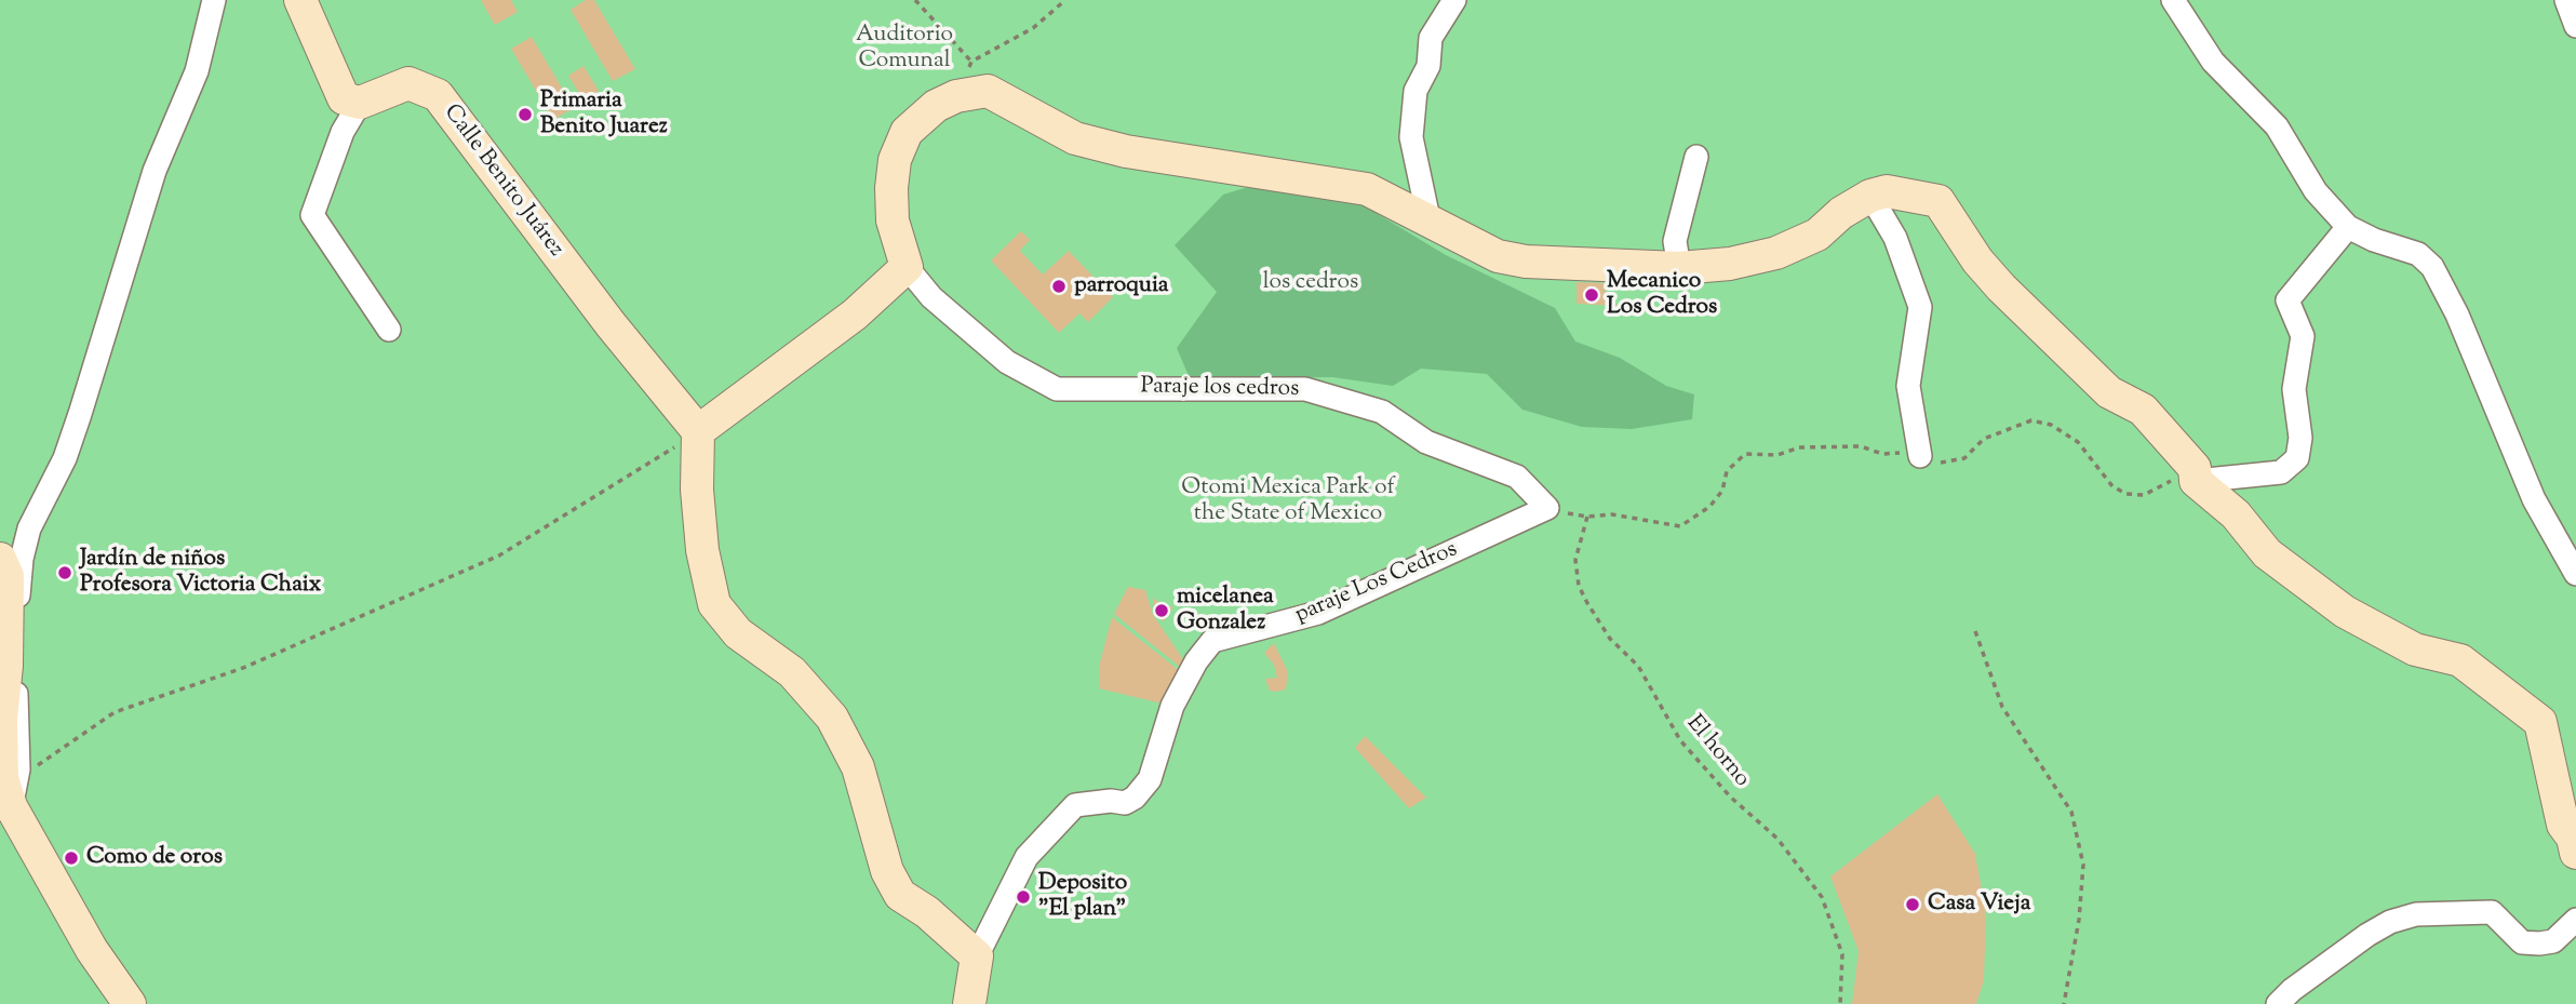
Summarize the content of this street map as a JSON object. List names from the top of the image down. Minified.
{"streets":{"main road":["Calle Benito Juárez"],"street":["Paraje los cedros","paraje Los Cedros"],"path":["El horno"]},"crossings":[["Paraje los cedros","paraje Los Cedros"]],"parks":["Auditorio Comunal","los cedros","Otomi Mexica Park of the State of Mexico"],"places":["Primaria Benito Juarez","parroquia","Mecanico Los Cedros","Jardín de niños Profesora Victoria Chaix","micelanea Gonzalez","Como de oros","Deposito \"El plan\"","Casa Vieja"]}
